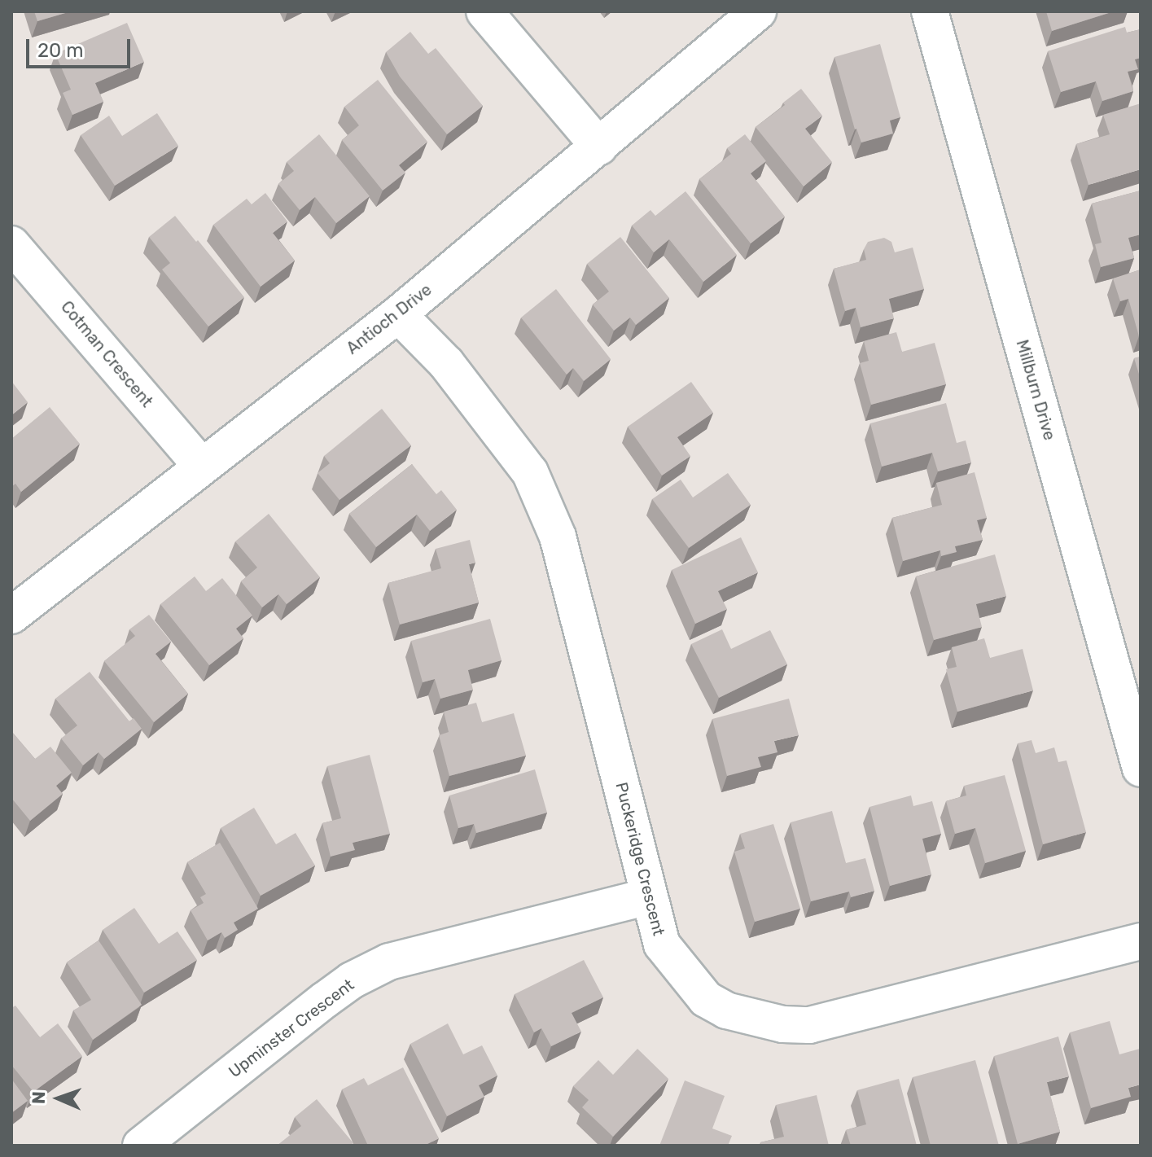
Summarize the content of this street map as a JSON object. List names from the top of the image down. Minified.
{"streets":{"street":["Antioch Drive","Cotman Crescent","Millburn Drive","Puckeridge Crescent","Upminster Crescent"]},"crossings":[["Antioch Drive","Cotman Crescent"],["Antioch Drive","Puckeridge Crescent"],["Puckeridge Crescent","Upminster Crescent"]],"scale_bar":"20 m","north":"left"}
